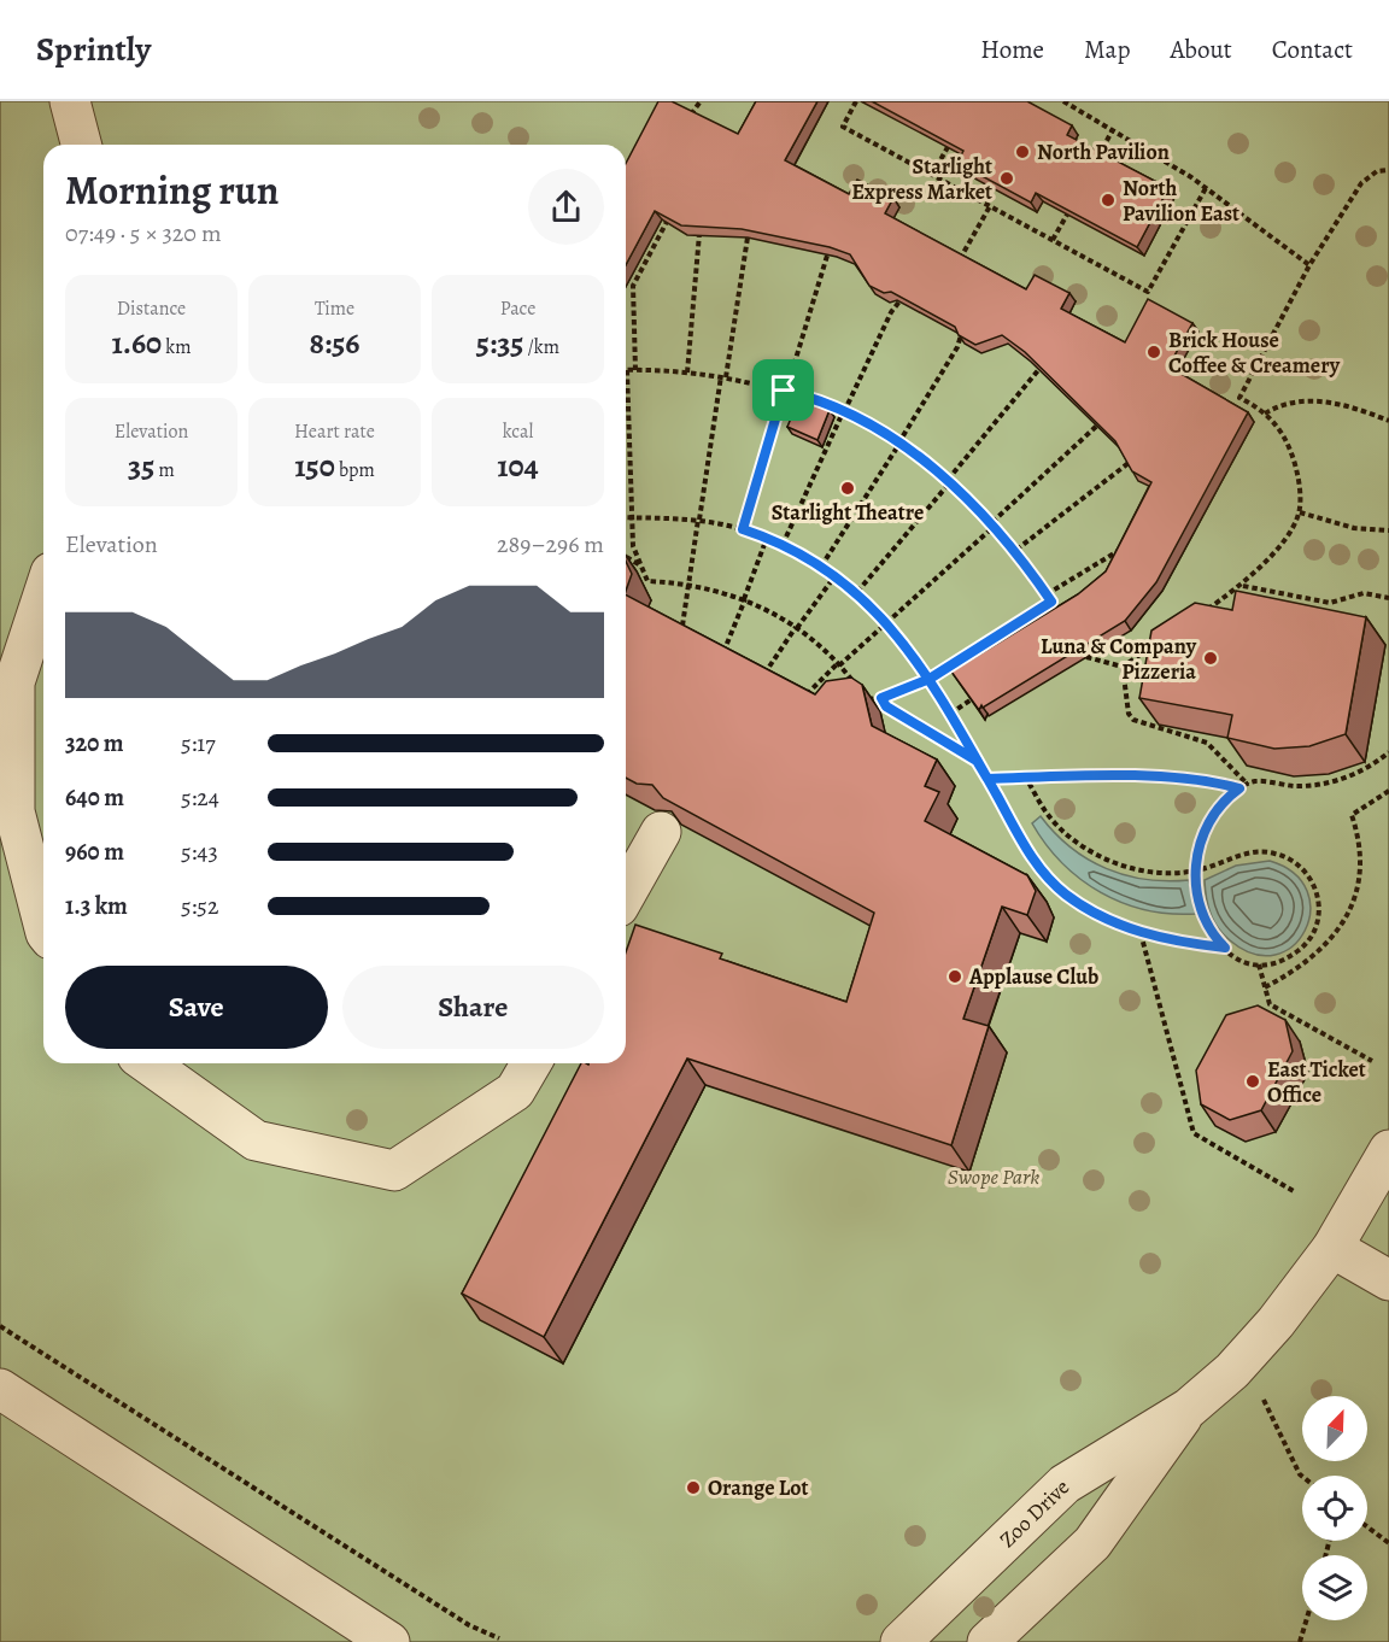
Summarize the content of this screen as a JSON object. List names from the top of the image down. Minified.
{"streets":{"street":["Zoo Drive"]},"parks":["Swope Park"],"places":["North Pavilion","Starlight Express Market","North Pavilion East","Brick House Coffee & Creamery","Starlight Theatre","Luna & Company Pizzeria","Applause Club","East Ticket Office","Orange Lot"],"north":"top right","page":{"header":"Sprintly","nav":["Home","Map","About","Contact"],"heading":["Morning run","07:49 · 5 × 320 m"],"stats":[["Distance","1.60 km"],["Time","8:56"],["Pace","5:35 /km"],["Elevation","35 m"],["Heart rate","150 bpm"],["kcal","104"]],"chart":["Elevation","289–296 m"],"list":[{"name":"320 m","note":"5:17"},{"name":"640 m","note":"5:24"},{"name":"960 m","note":"5:43"},{"name":"1.3 km","note":"5:52"}],"buttons":["Save","Share"]}}
